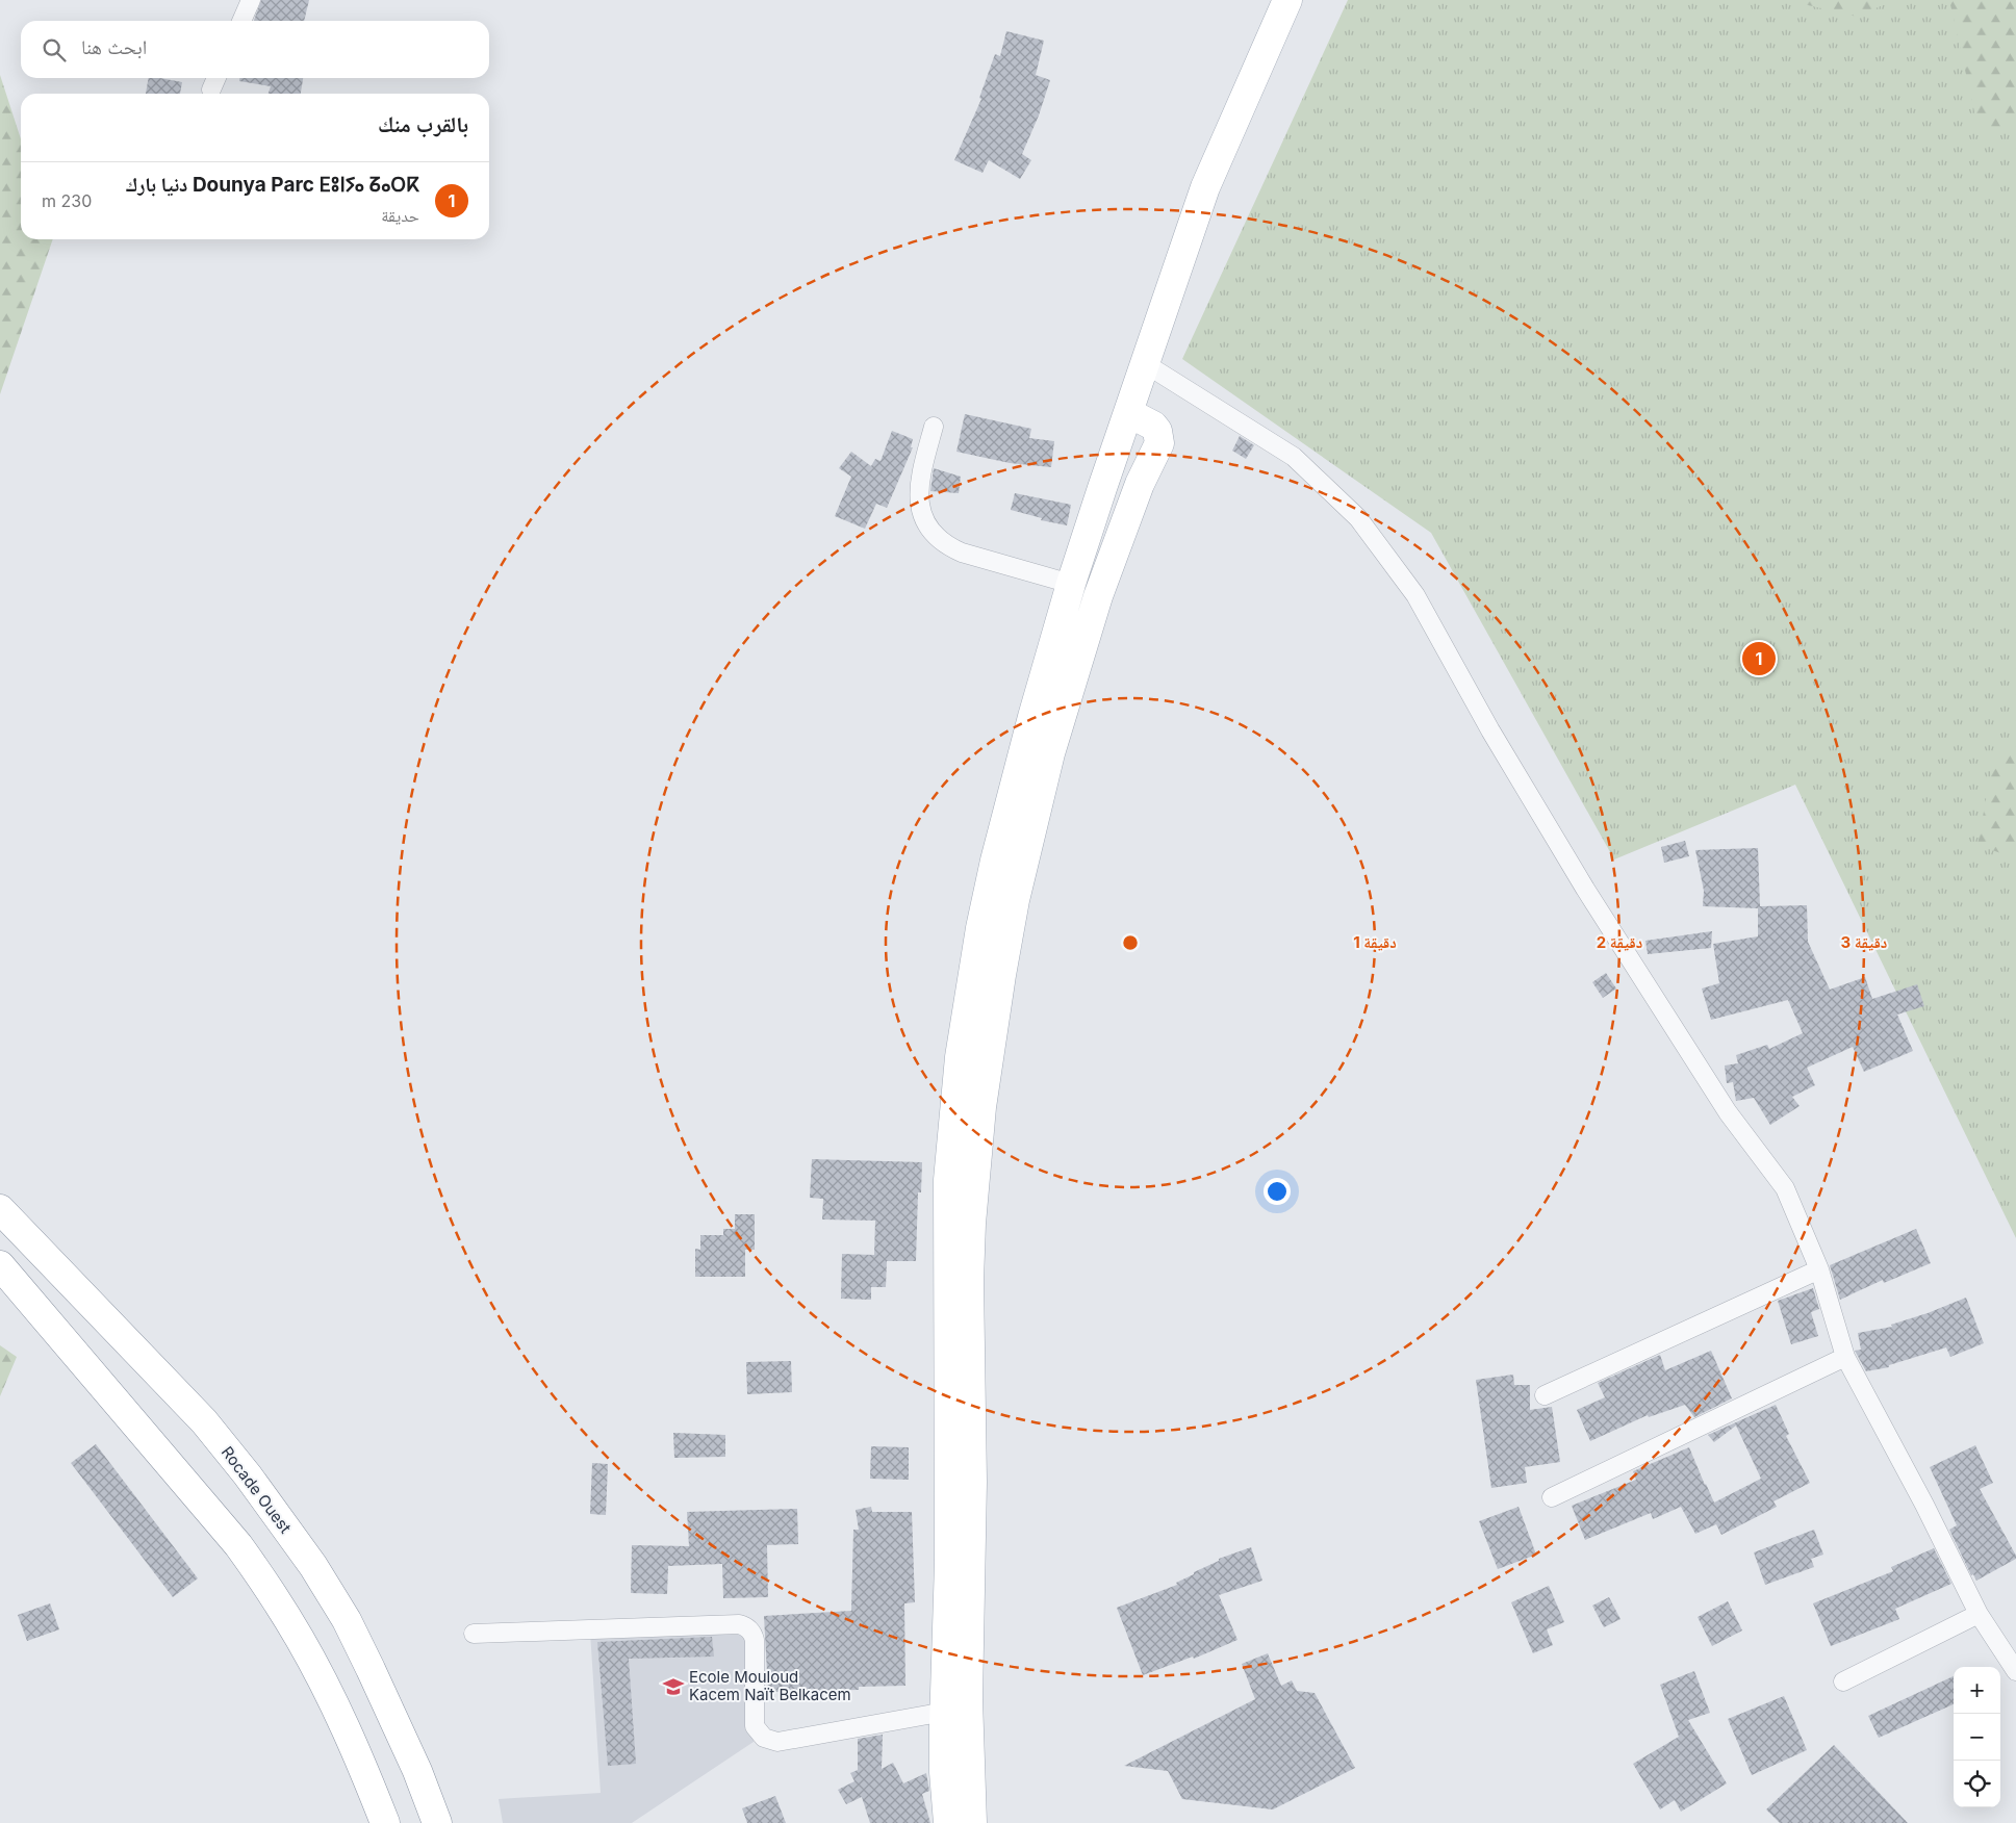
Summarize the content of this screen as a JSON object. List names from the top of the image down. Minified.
{"streets":{"main road":["Rocade Ouest"]},"places":{"school or university":["Ecole Mouloud Kacem Naït Belkacem"]},"page":{"search":"ابحث هنا","heading":"بالقرب منك","list":[{"mark":"1","name":"Dounya Parc ⴹⵓⵏⵢⴰ ⵒⴰⵔⴽ دنيا بارك","note":"حديقة","value":"230 m"}],"pins":"1","map_buttons":["+","−"]},"rings":["1 دقيقة","2 دقيقة","3 دقيقة"]}
